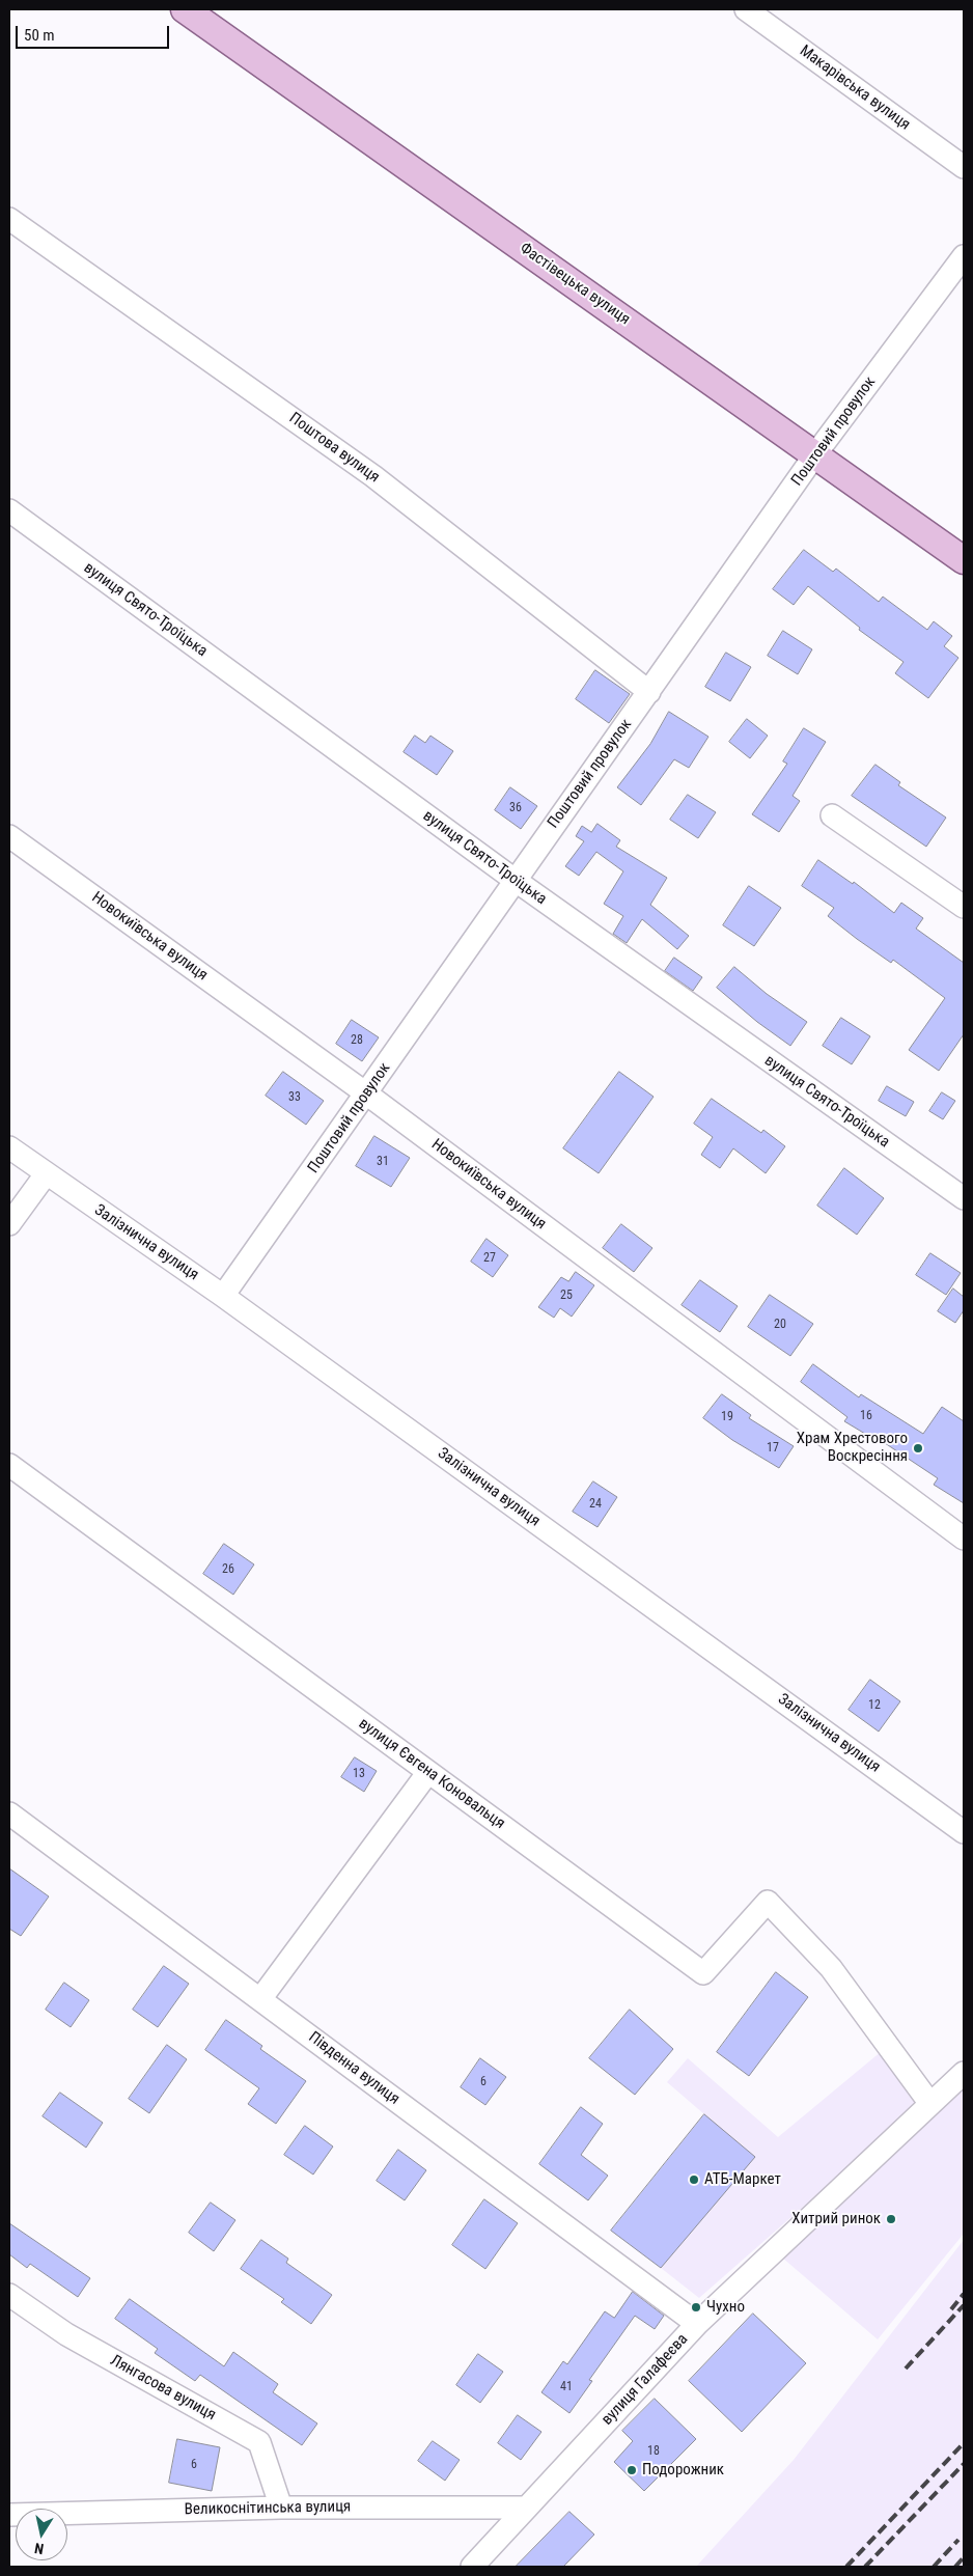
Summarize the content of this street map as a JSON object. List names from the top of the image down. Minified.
{"streets":{"main road":["Фастівецька вулиця"],"street":["Макарівська вулиця","Поштовий провулок","Поштова вулиця","вулиця Свято-Троїцька","Новокиївська вулиця","Залізнична вулиця","вулиця Євгена Коновальця","Південна вулиця","вулиця Галафеєва","Лянгасова вулиця","Великоснітинська вулиця"]},"crossings":[["Фастівецька вулиця","Поштовий провулок"],["Поштовий провулок","Поштова вулиця"],["Поштовий провулок","вулиця Свято-Троїцька"],["Поштовий провулок","Новокиївська вулиця"],["Поштовий провулок","Залізнична вулиця"],["вулиця Євгена Коновальця","вулиця Галафеєва"],["Південна вулиця","вулиця Галафеєва"],["вулиця Галафеєва","Великоснітинська вулиця"],["Лянгасова вулиця","Великоснітинська вулиця"]],"places":["Храм Хрестового Воскресіння","АТБ-Маркет","Хитрий ринок","Чухно","Подорожник"],"house_numbers":["36","28","33","31","27","25","20","16","19","17","24","26","12","13","6","41","18","6"],"scale_bar":"50 m","north":"bottom"}
